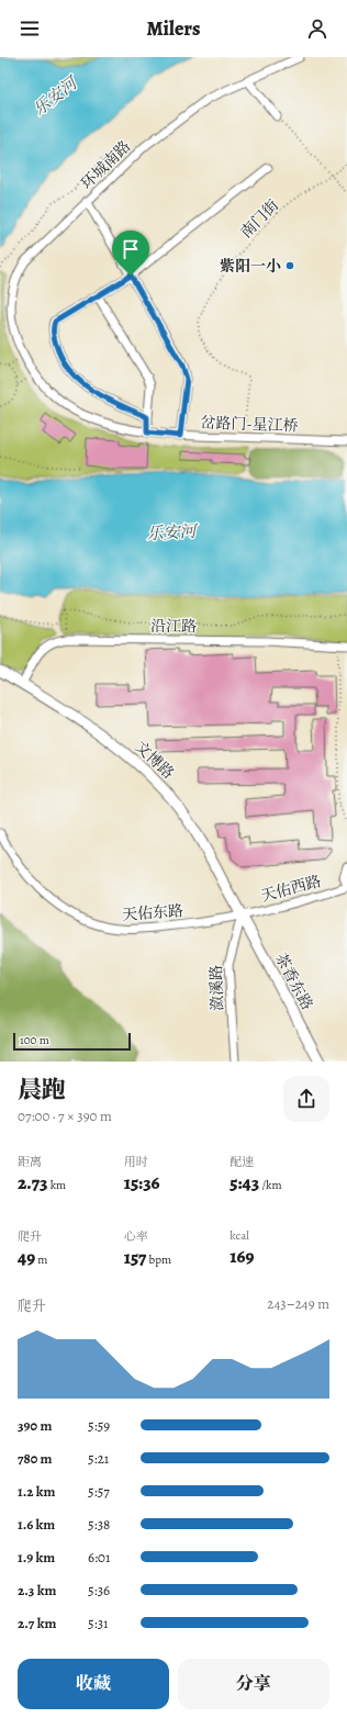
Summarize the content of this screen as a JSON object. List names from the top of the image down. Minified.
{"streets":{"main road":["文博路","茶香东路"],"street":["环城南路","岔路门-星江桥","沿江路","天佑西路","天佑东路","潋溪路"],"path":["南门街"]},"crossings":[["环城南路","岔路门-星江桥"],["南门街","岔路门-星江桥"],["沿江路","文博路"],["文博路","天佑西路"],["文博路","天佑东路"],["文博路","茶香东路"],["文博路","潋溪路"],["天佑西路","天佑东路"],["天佑西路","茶香东路"],["天佑西路","潋溪路"],["天佑东路","茶香东路"],["天佑东路","潋溪路"],["茶香东路","潋溪路"]],"water":["乐安河"],"places":["紫阳一小"],"scale_bar":"100 m","page":{"header":"Milers","scale":"100 m","heading":["晨跑","07:00 · 7 × 390 m"],"stats":[["距离","2.73 km"],["用时","15:36"],["配速","5:43 /km"],["爬升","49 m"],["心率","157 bpm"],["kcal","169"]],"chart":["爬升","243–249 m"],"list":[{"name":"390 m","note":"5:59"},{"name":"780 m","note":"5:21"},{"name":"1.2 km","note":"5:57"},{"name":"1.6 km","note":"5:38"},{"name":"1.9 km","note":"6:01"},{"name":"2.3 km","note":"5:36"},{"name":"2.7 km","note":"5:31"}],"buttons":["收藏","分享"]}}
